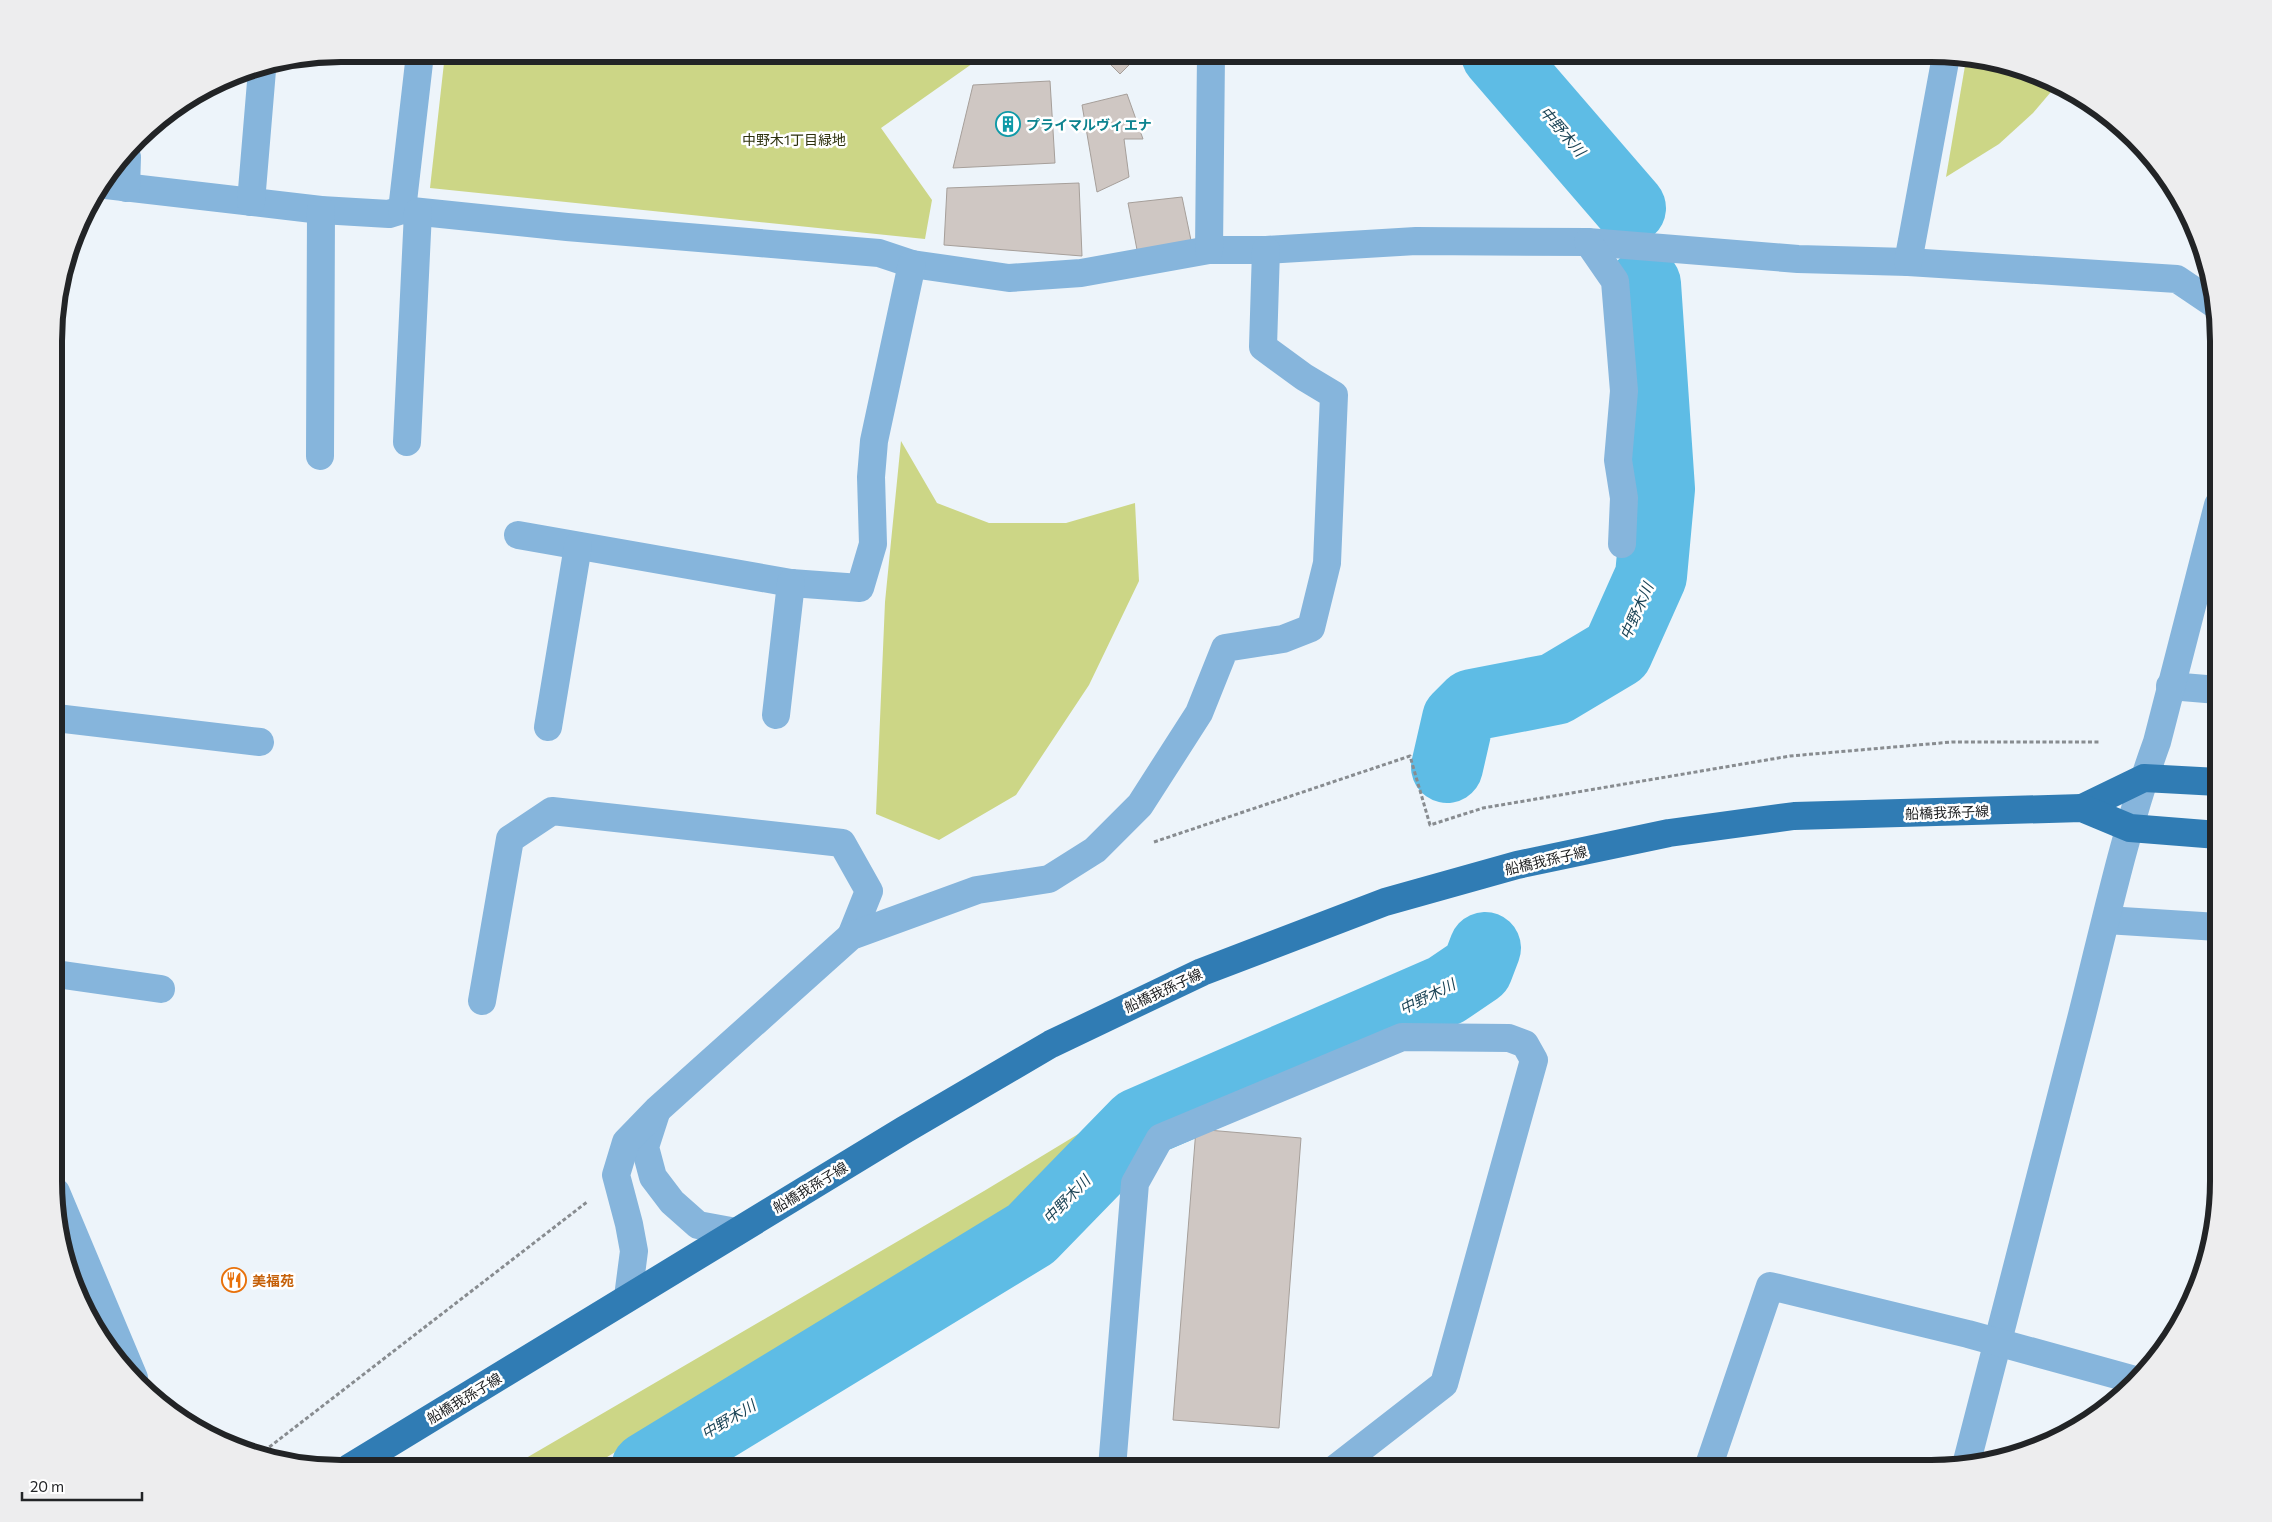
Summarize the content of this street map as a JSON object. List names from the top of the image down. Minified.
{"streets":{"main road":["船橋我孫子線"]},"water":["中野木川"],"parks":["中野木1丁目緑地"],"places":{"building":["プライマルヴィエナ"],"restaurant":["美福苑"]},"scale_bar":"20 m"}
